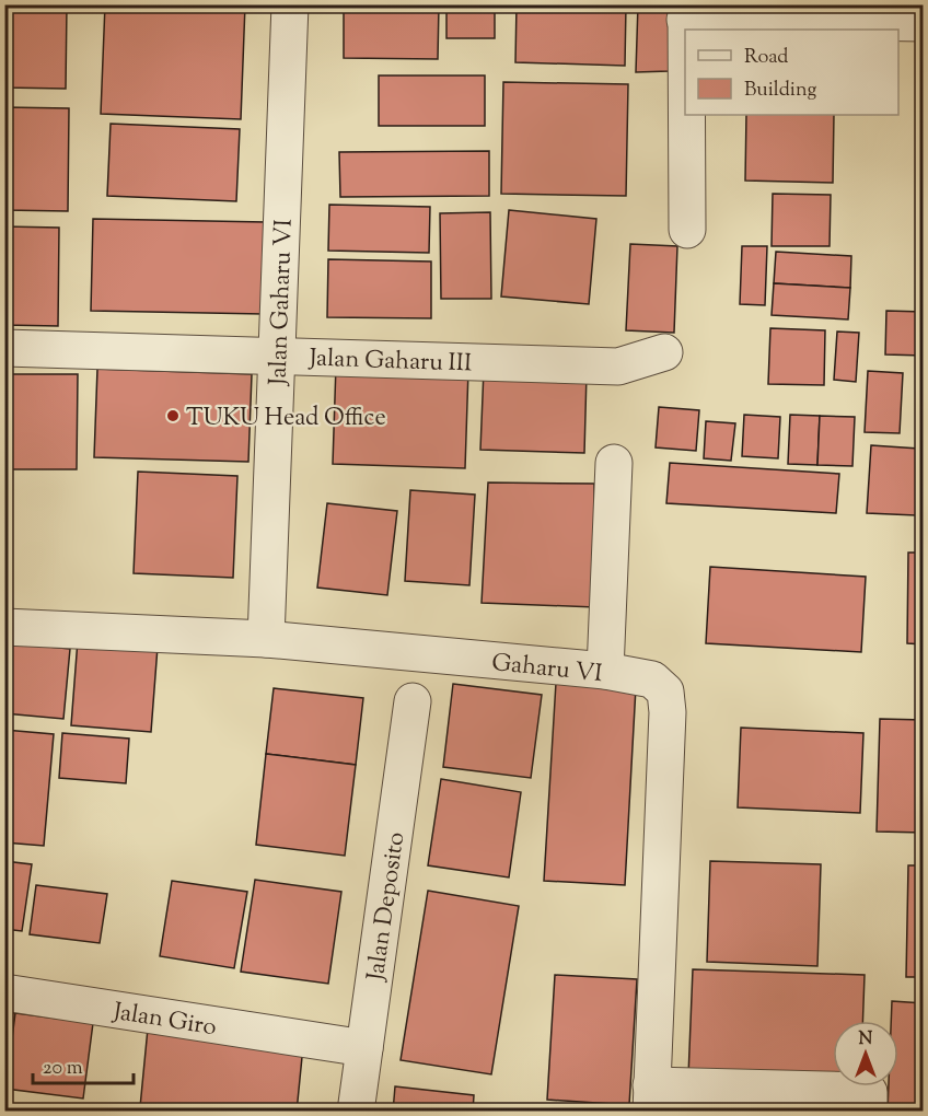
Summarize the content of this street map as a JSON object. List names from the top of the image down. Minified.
{"streets":{"street":["Jalan Gaharu VI","Jalan Gaharu III","Gaharu VI","Jalan Deposito","Jalan Giro"]},"crossings":[["Jalan Gaharu VI","Jalan Gaharu III"],["Jalan Gaharu VI","Gaharu VI"],["Jalan Deposito","Jalan Giro"]],"places":["TUKU Head Office"],"legend":["Road","Building"],"scale_bar":"20 m","north":"top"}
